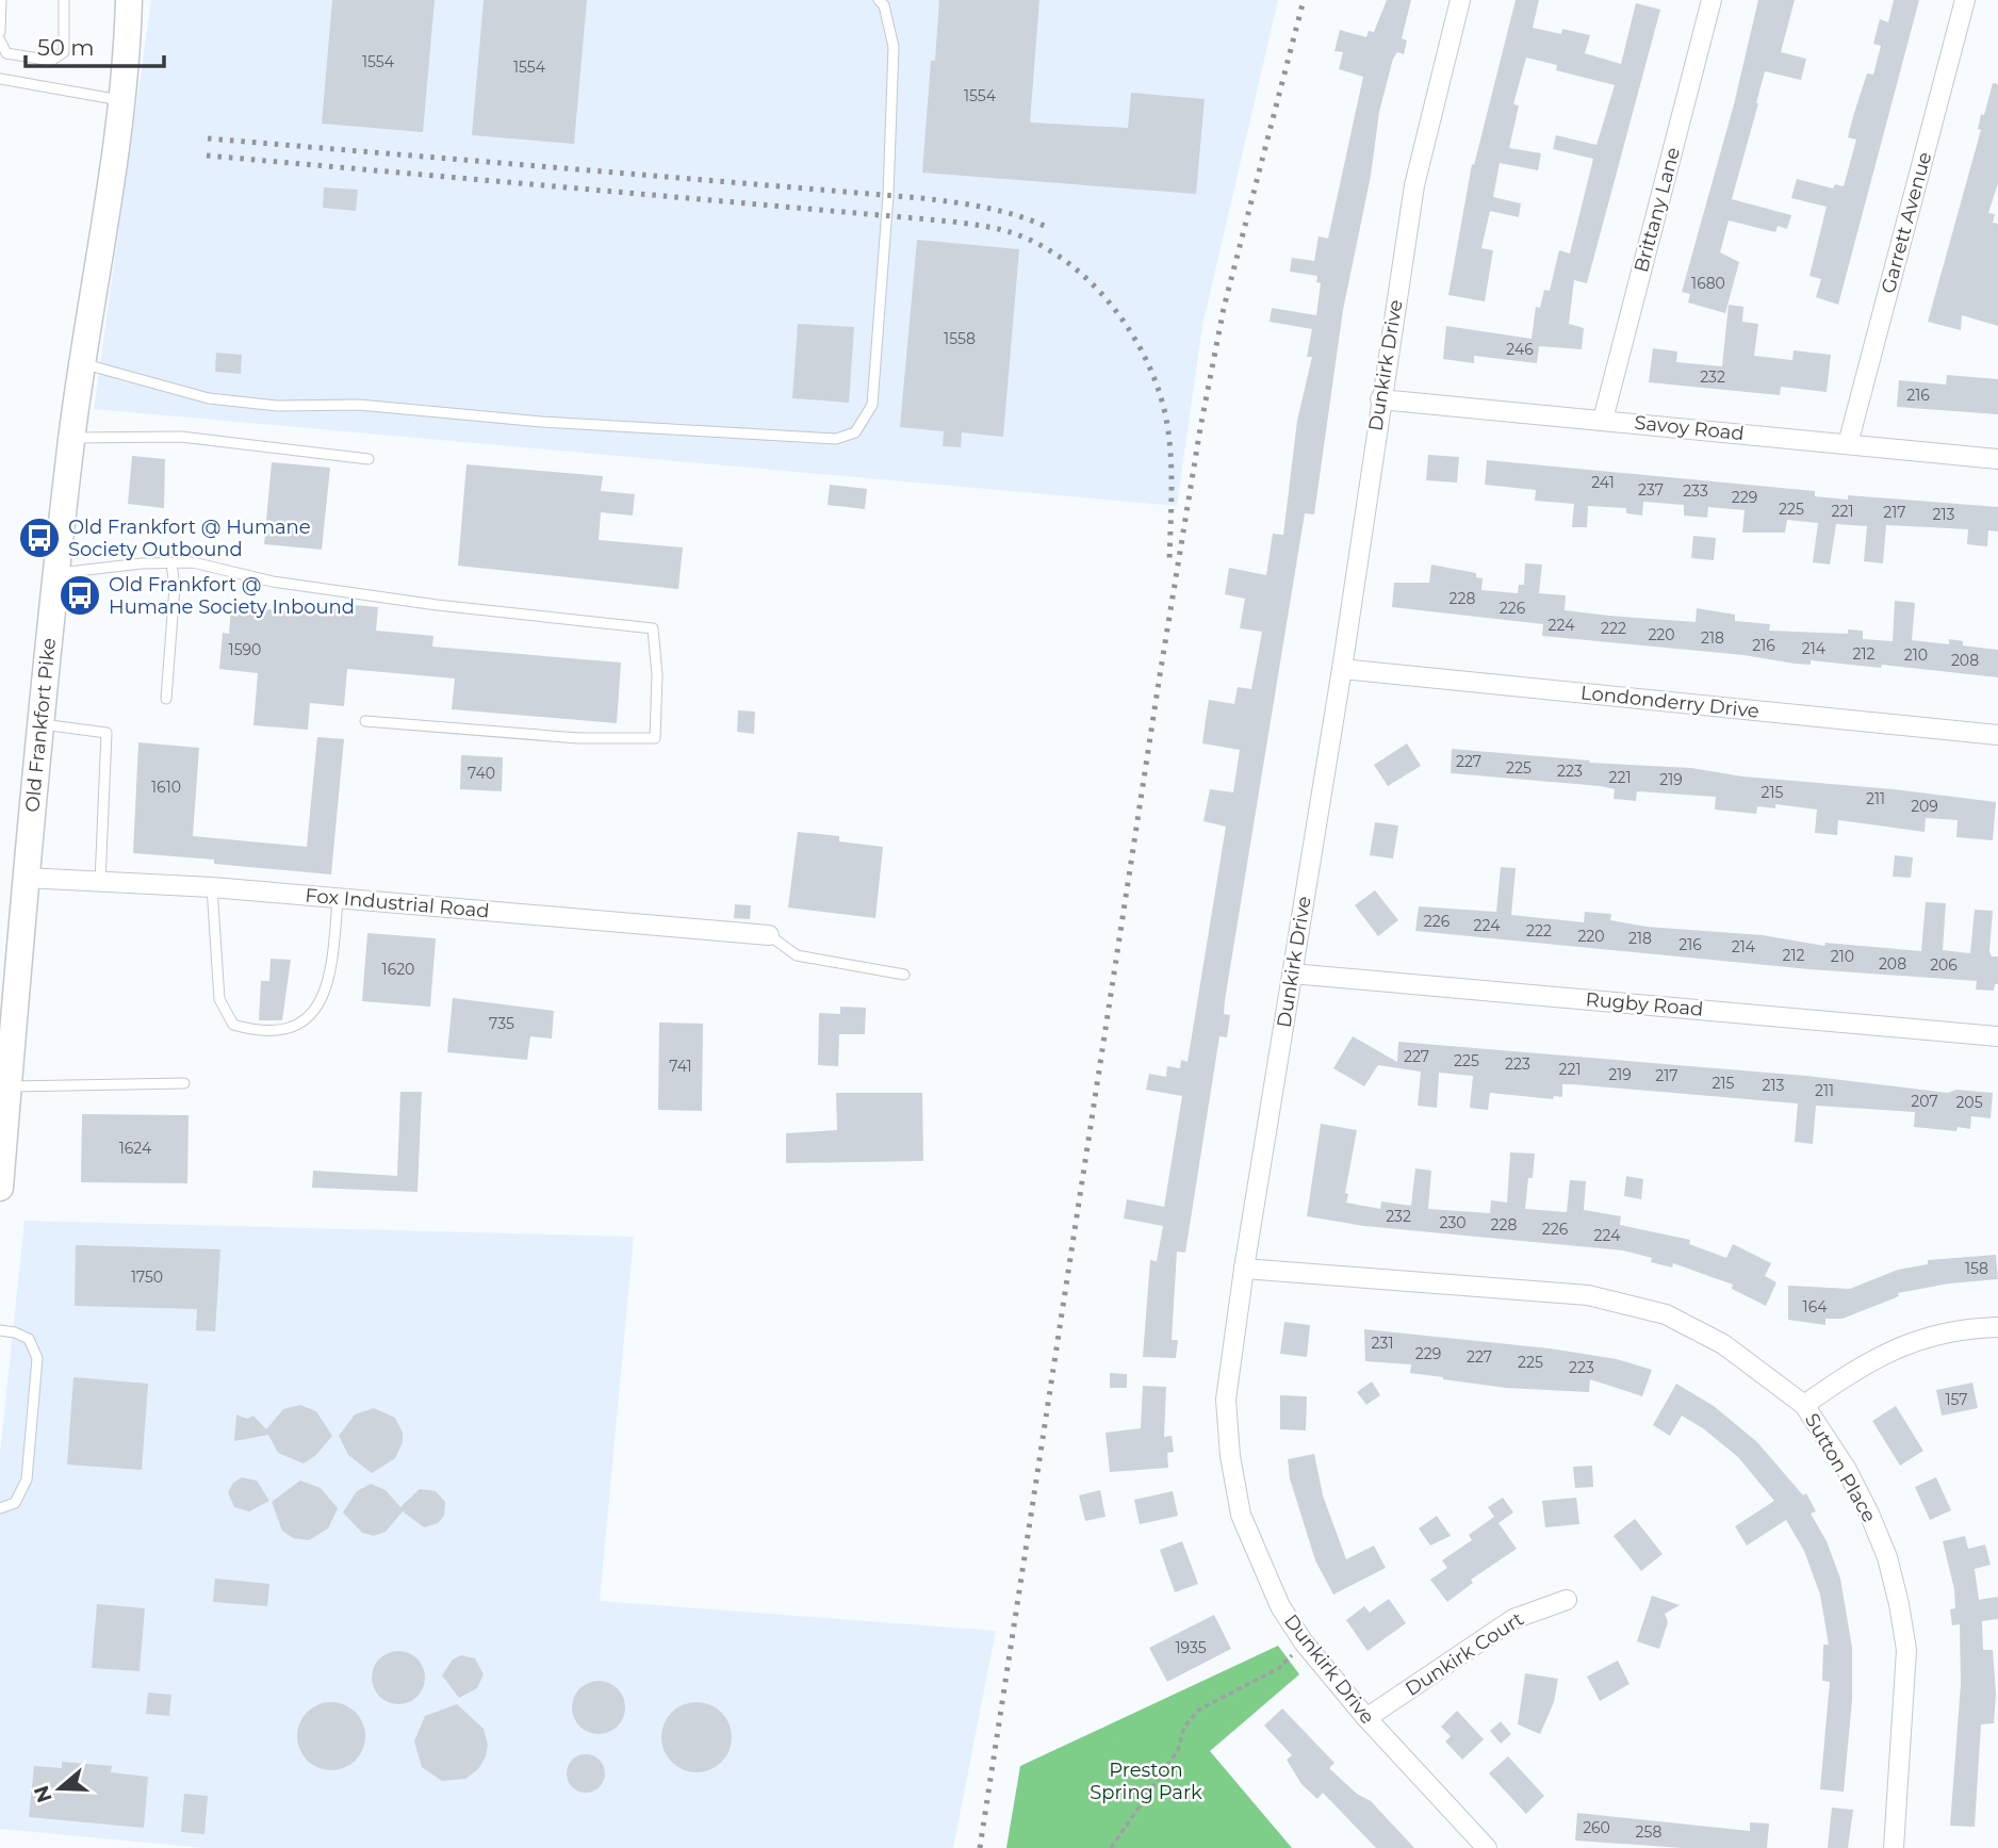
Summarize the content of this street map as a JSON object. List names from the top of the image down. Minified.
{"streets":{"main road":["Old Frankfort Pike"],"street":["Brittany Lane","Garrett Avenue","Dunkirk Drive","Savoy Road","Londonderry Drive","Fox Industrial Road","Rugby Road","Sutton Place","Dunkirk Court"]},"crossings":[["Brittany Lane","Savoy Road"],["Garrett Avenue","Savoy Road"],["Dunkirk Drive","Savoy Road"],["Dunkirk Drive","Londonderry Drive"],["Dunkirk Drive","Rugby Road"],["Dunkirk Drive","Sutton Place"],["Dunkirk Drive","Dunkirk Court"],["Old Frankfort Pike","Fox Industrial Road"]],"parks":["Preston Spring Park"],"places":{"bus stop":["Old Frankfort @ Humane Society Outbound","Old Frankfort @ Humane Society Inbound"]},"house_numbers":["1554","1554","1554","1680","1558","246","232","216","241","237","233","229","225","221","217","213","228","226","224","222","220","218","216","214","1590","212","210","208","227","225","223","740","221","219","1610","215","211","209","226","224","222","220","218","216","214","212","210","208","206","1620","735","227","225","223","741","221","219","217","215","213","211","207","205","1624","232","230","228","226","224","158","1750","164","231","229","227","225","223","157","1935","260","258"],"scale_bar":"50 m","north":"left"}
